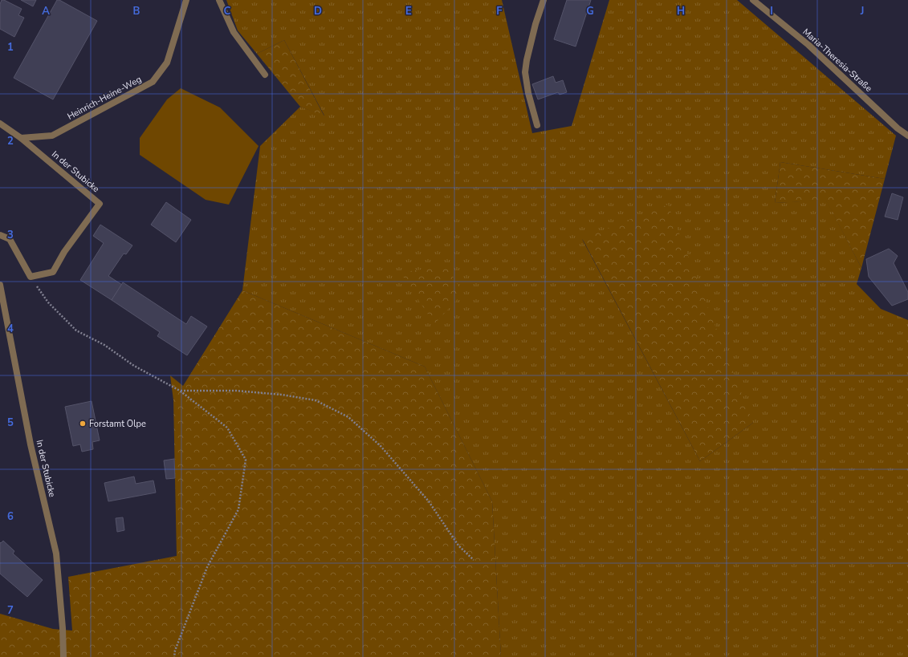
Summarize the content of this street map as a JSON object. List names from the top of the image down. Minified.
{"streets":{"street":["Maria-Theresia-Straße","Heinrich-Heine-Weg","In der Stubicke"]},"crossings":[["Heinrich-Heine-Weg","In der Stubicke"]],"places":["Forstamt Olpe"],"grid":{"columns":["A","B","C","D","E","F","G","H","I","J"],"rows":["1","2","3","4","5","6","7"]}}
